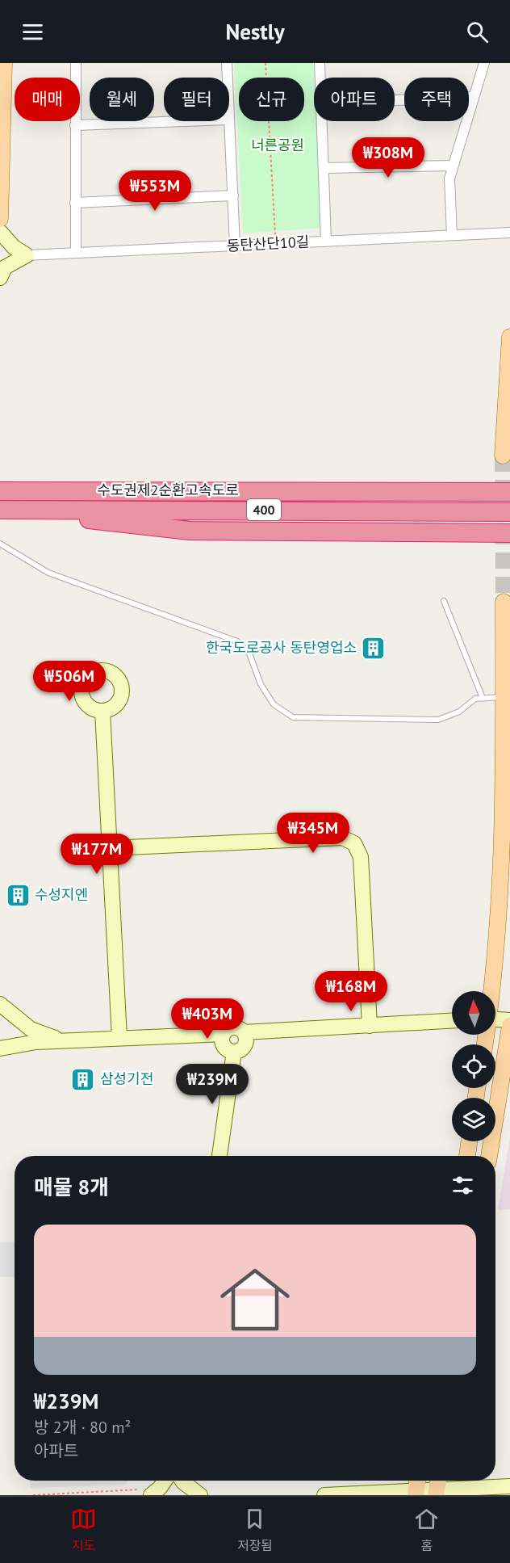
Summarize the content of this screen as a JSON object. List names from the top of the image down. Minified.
{"streets":{"highway":["수도권제2순환고속도로","400"],"street":["동탄산단10길"]},"parks":["너른공원"],"places":{"building":["한국도로공사 동탄영업소","수성지엔","삼성기전"]},"north":"top","page":{"header":"Nestly","chip":["매매","월세","필터","신규","아파트","주택"],"price":["₩308M","₩553M","₩506M","₩345M","₩177M","₩168M","₩403M","₩239M"],"heading":"매물 8개","list":[{"name":"₩239M","note":"방 2개 · 80 m² · 아파트"}],"tabs":["지도","저장됨","홈"]}}
